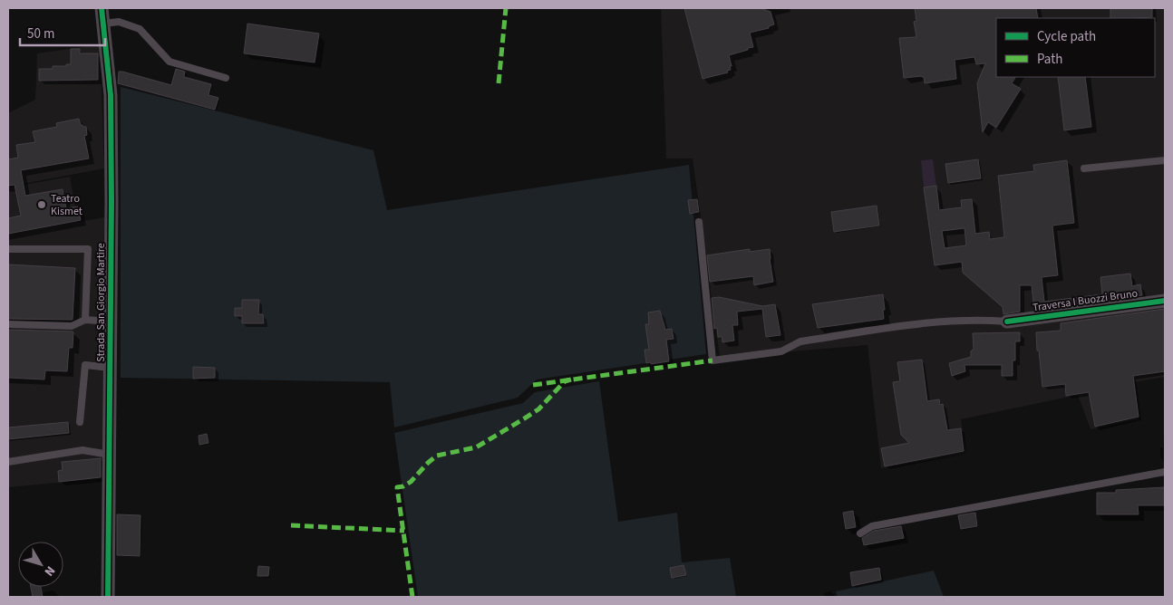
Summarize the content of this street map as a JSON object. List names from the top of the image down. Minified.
{"streets":{"street":["Traversa I Buozzi Bruno","Strada San Giorgio Martire"]},"places":["Teatro Kismet"],"legend":["Cycle path","Path"],"scale_bar":"50 m","north":"bottom right"}
